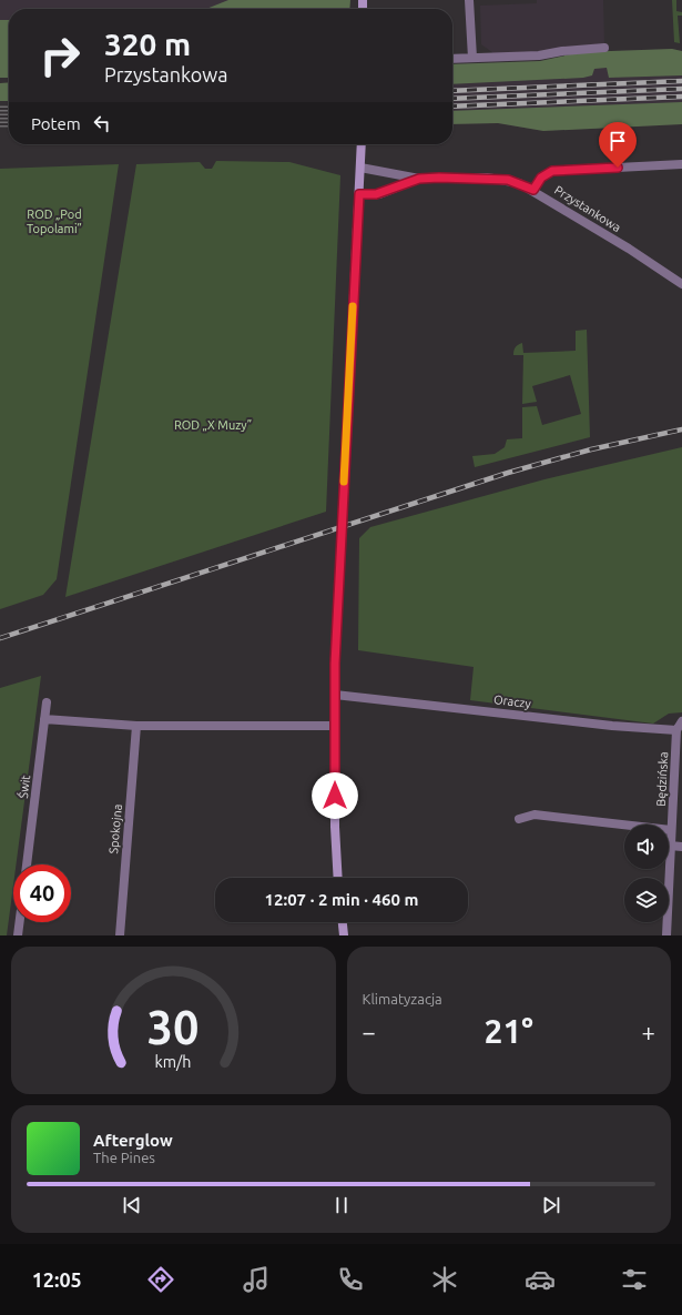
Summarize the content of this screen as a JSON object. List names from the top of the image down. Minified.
{"streets":{"street":["Przystankowa","Oraczy","Będzińska","Świt","Spokojna"]},"crossings":[["Oraczy","Będzińska"]],"parks":["ROD „Pod Topolami”","ROD „X Muzy”"],"page":{"turn":["320 m","Przystankowa"],"then":"Potem","limit":"40","trip":"12:07 · 2 min · 460 m","tile":"Klimatyzacja","heat":["−","21°","+"],"song":["Afterglow","The Pines"],"tabs":"12:05","gauge":["30","km/h"]}}
